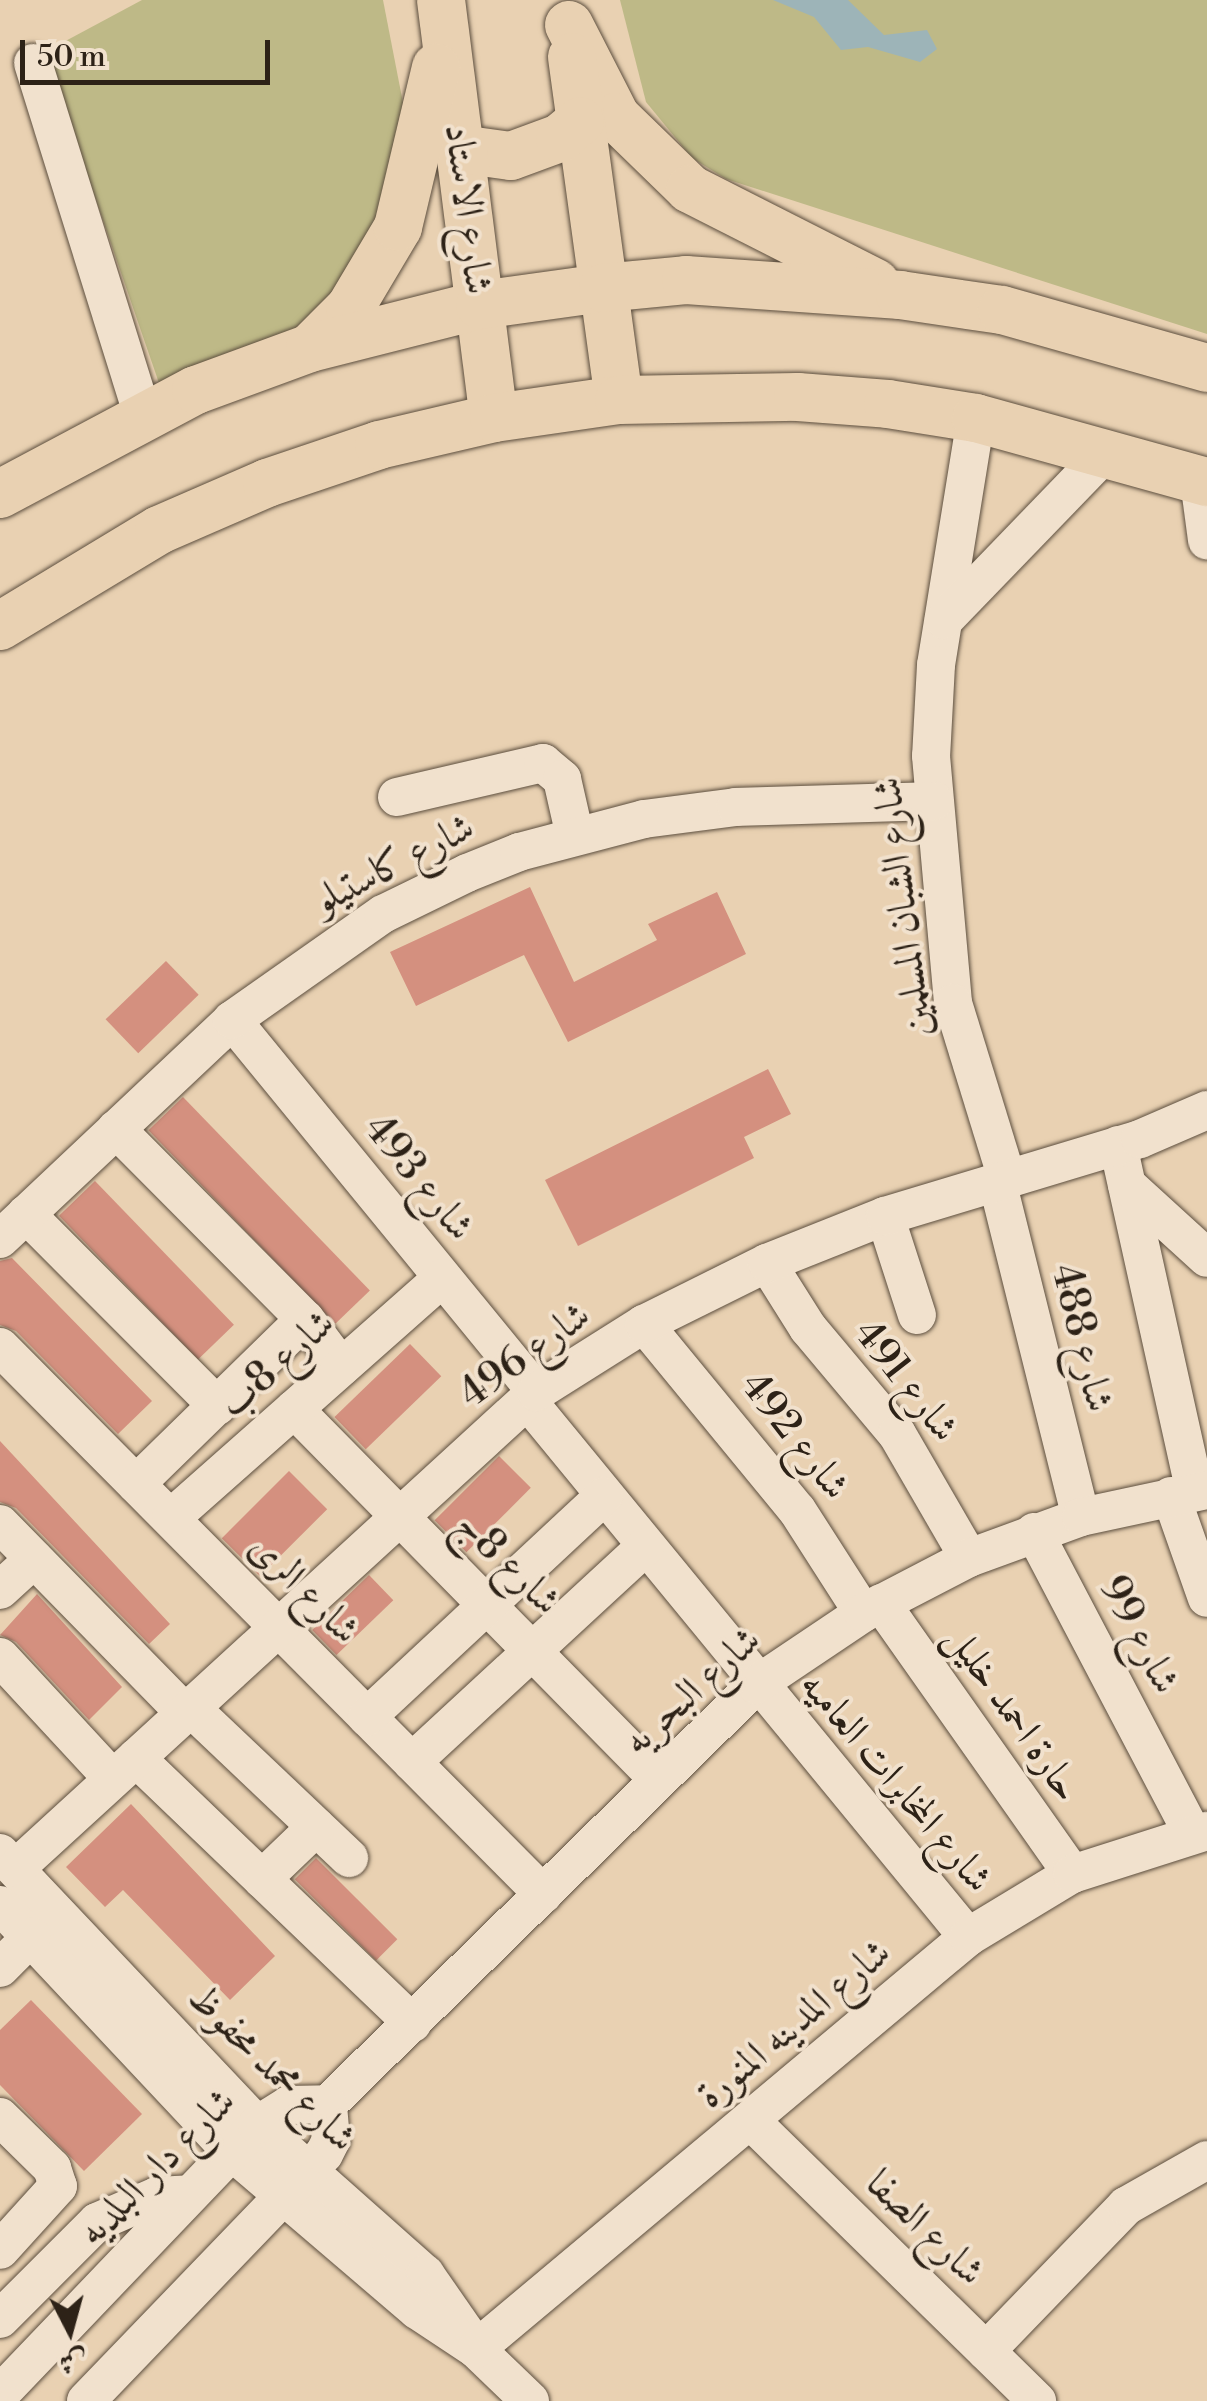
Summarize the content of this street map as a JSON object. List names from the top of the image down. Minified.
{"streets":{"main road":["شارع الاستاد"],"street":["شارع كاستيلو","شارع الشبان المسلمين","شارع 493","شارع 488","شارع 496","شارع 8ب","شارع 491","شارع 492","شارع 8ج","شارع الرى","شارع 99","شارع البحريه","حارة احمد خليل","شارع المخابرات العاميه","شارع المدينه المنورة","شارع محمد محفوظ","شارع دار البلديه","شارع الصفا"]},"crossings":[["شارع كاستيلو","شارع الشبان المسلمين"],["شارع كاستيلو","شارع 493"],["شارع الشبان المسلمين","شارع 488"],["شارع الشبان المسلمين","شارع 496"],["شارع 493","شارع 496"],["شارع 493","شارع 8ب"],["شارع 493","شارع البحريه"],["شارع 493","شارع المخابرات العاميه"],["شارع 488","شارع 496"],["شارع 488","شارع البحريه"],["شارع 496","شارع 491"],["شارع 496","شارع 492"],["شارع 496","شارع 8ج"],["شارع 496","شارع الرى"],["شارع 496","شارع محمد محفوظ"],["شارع 8ب","شارع 8ج"],["شارع 8ب","شارع الرى"],["شارع 491","شارع البحريه"],["شارع 492","شارع البحريه"],["شارع 492","حارة احمد خليل"],["شارع 8ج","شارع البحريه"],["شارع الرى","شارع البحريه"],["شارع 99","شارع البحريه"],["شارع 99","شارع المدينه المنورة"],["شارع البحريه","حارة احمد خليل"],["شارع البحريه","شارع المخابرات العاميه"],["شارع البحريه","شارع دار البلديه"],["حارة احمد خليل","شارع المدينه المنورة"],["شارع المخابرات العاميه","شارع المدينه المنورة"],["شارع المدينه المنورة","شارع محمد محفوظ"],["شارع المدينه المنورة","شارع الصفا"],["شارع محمد محفوظ","شارع دار البلديه"]],"scale_bar":"50 m","north":"bottom"}
